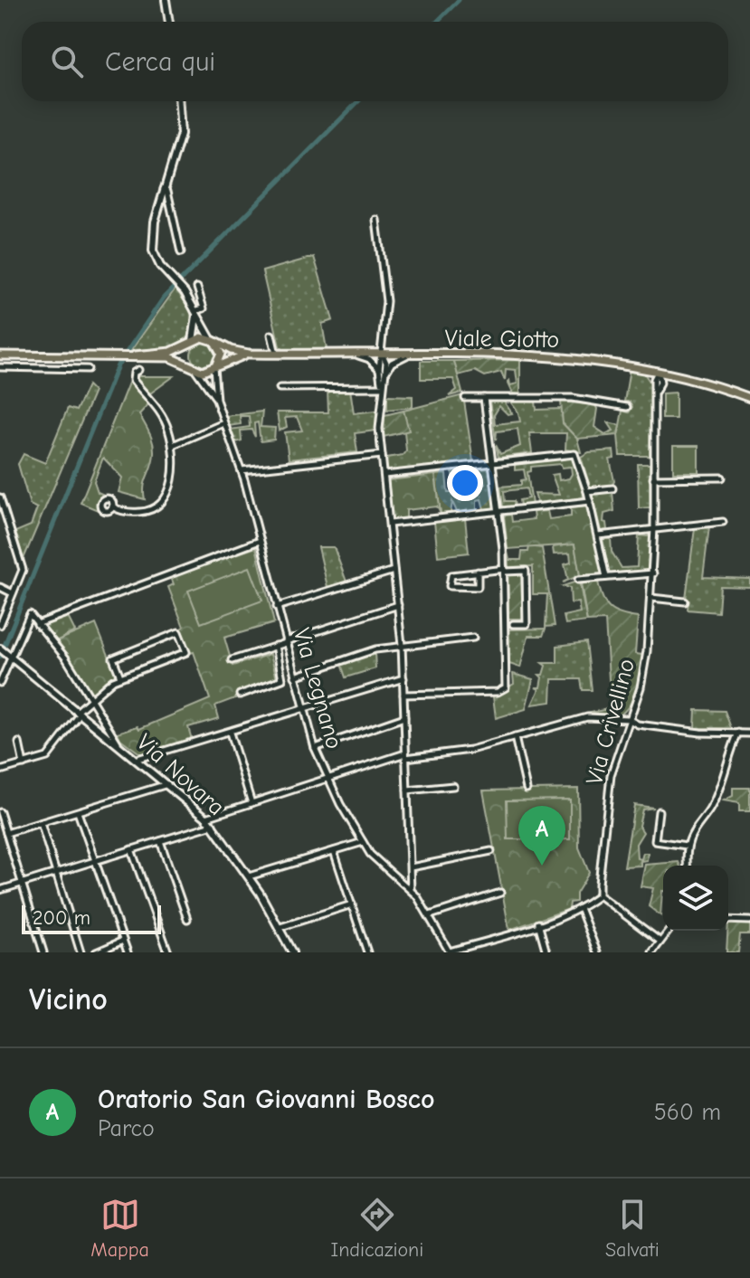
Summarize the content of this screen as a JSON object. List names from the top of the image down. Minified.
{"streets":{"main road":["Viale Giotto"],"street":["Via Legnano","Via Crivellino","Via Novara"]},"crossings":[["Viale Giotto","Via Legnano"],["Viale Giotto","Via Crivellino"]],"scale_bar":"200 m","page":{"search":"Cerca qui","pins":"A","scale":"200 m","heading":"Vicino","list":[{"mark":"A","name":"Oratorio San Giovanni Bosco","note":"Parco","value":"560 m"}],"nav":["Mappa","Indicazioni","Salvati"]}}
